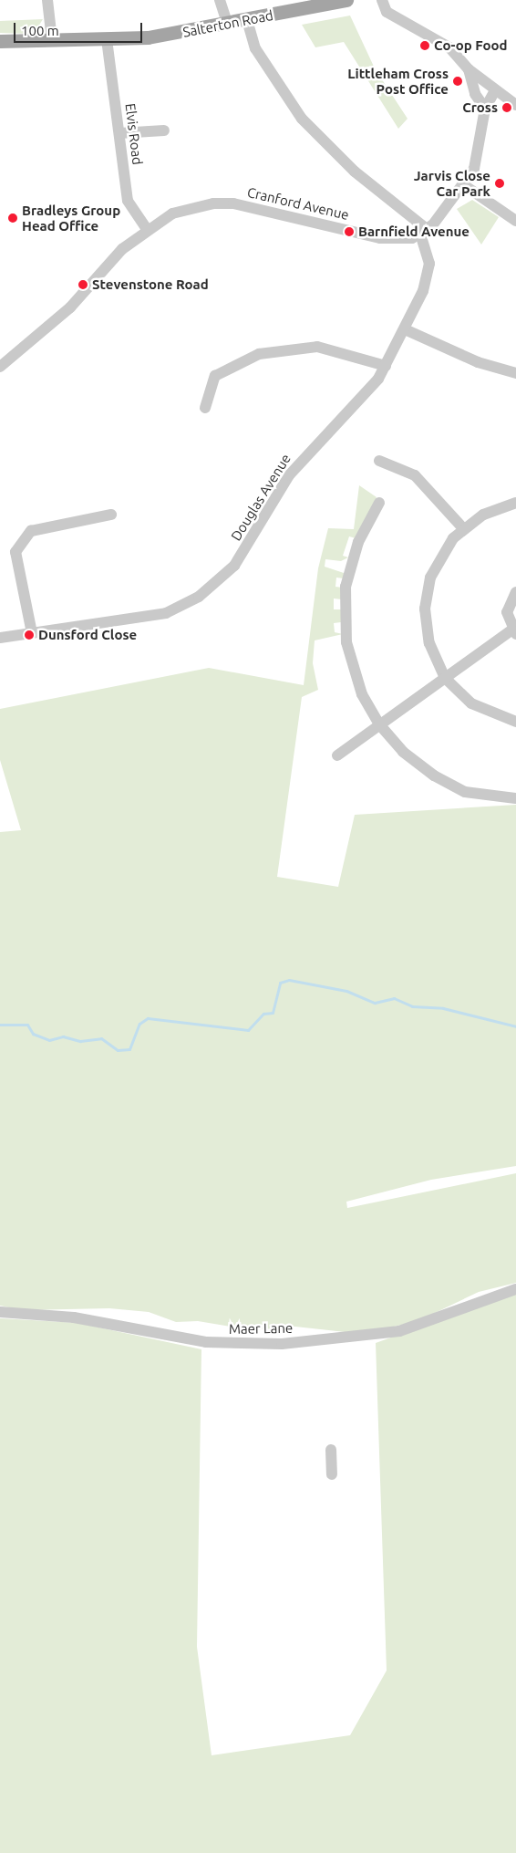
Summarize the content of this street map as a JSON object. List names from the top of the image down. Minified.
{"streets":{"main road":["Salterton Road"],"street":["Elvis Road","Cranford Avenue","Douglas Avenue","Maer Lane"]},"crossings":[["Salterton Road","Elvis Road"],["Elvis Road","Cranford Avenue"],["Cranford Avenue","Douglas Avenue"]],"places":["Co-op Food","Littleham Cross Post Office","Cross","Jarvis Close Car Park","Bradleys Group Head Office","Barnfield Avenue","Stevenstone Road","Dunsford Close"],"scale_bar":"100 m"}
